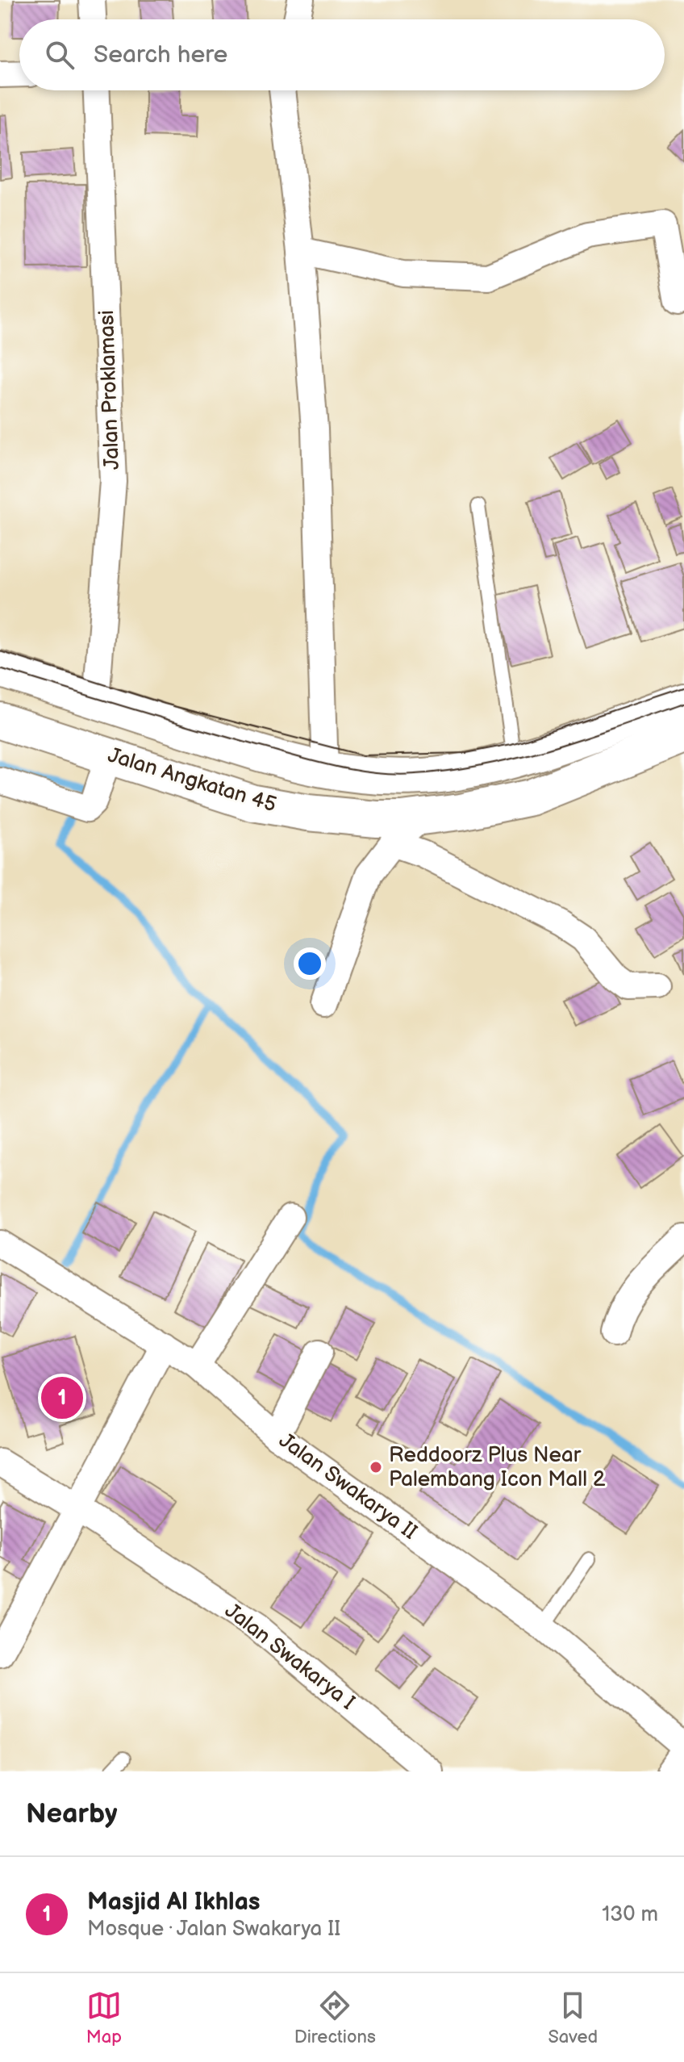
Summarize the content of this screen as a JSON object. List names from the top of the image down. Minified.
{"streets":{"main road":["Jalan Angkatan 45"],"street":["Jalan Proklamasi","Jalan Swakarya II","Jalan Swakarya I"]},"places":["Reddoorz Plus Near Palembang Icon Mall 2"],"page":{"search":"Search here","pins":"1","heading":"Nearby","list":[{"mark":"1","name":"Masjid Al Ikhlas","note":"Mosque · Jalan Swakarya II","value":"130 m"}],"nav":["Map","Directions","Saved"]}}
